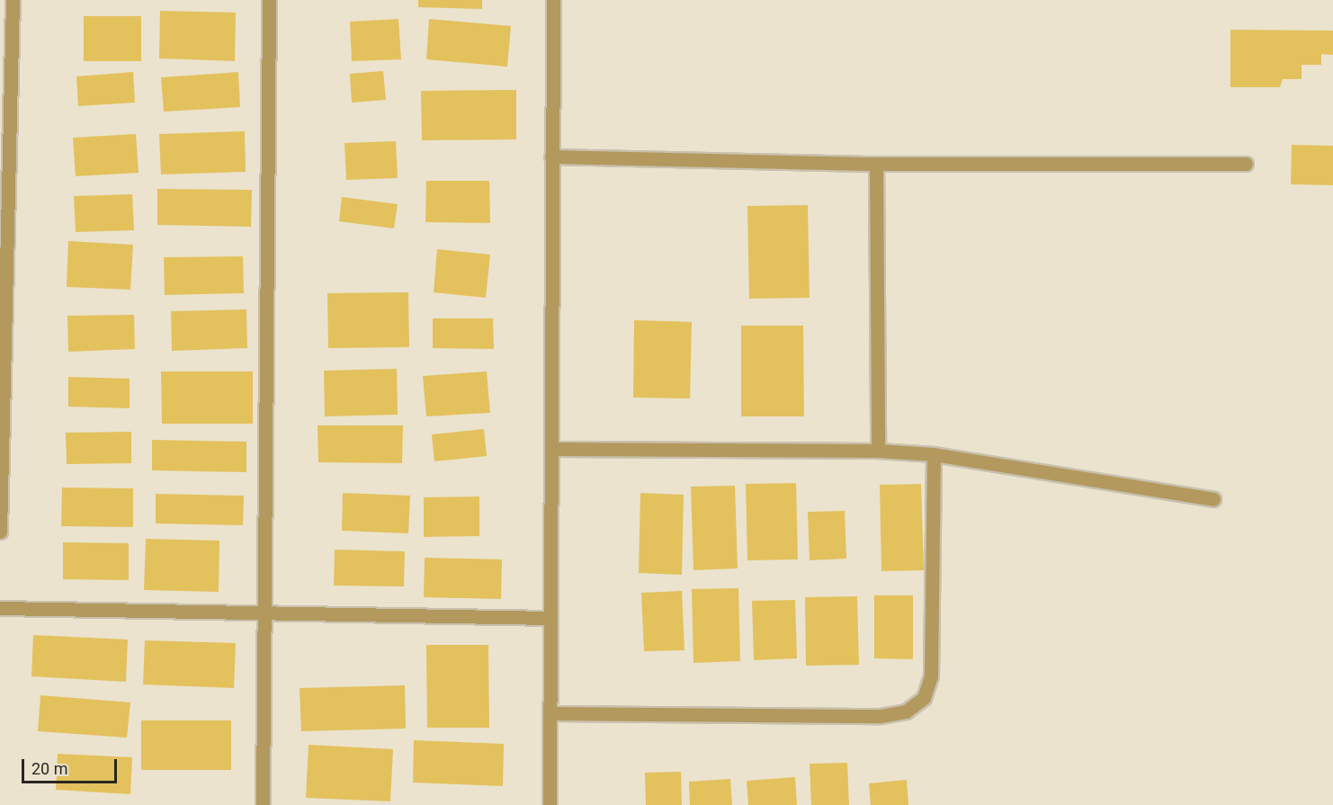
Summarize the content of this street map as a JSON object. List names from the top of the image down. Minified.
{"scale_bar":"20 m"}
